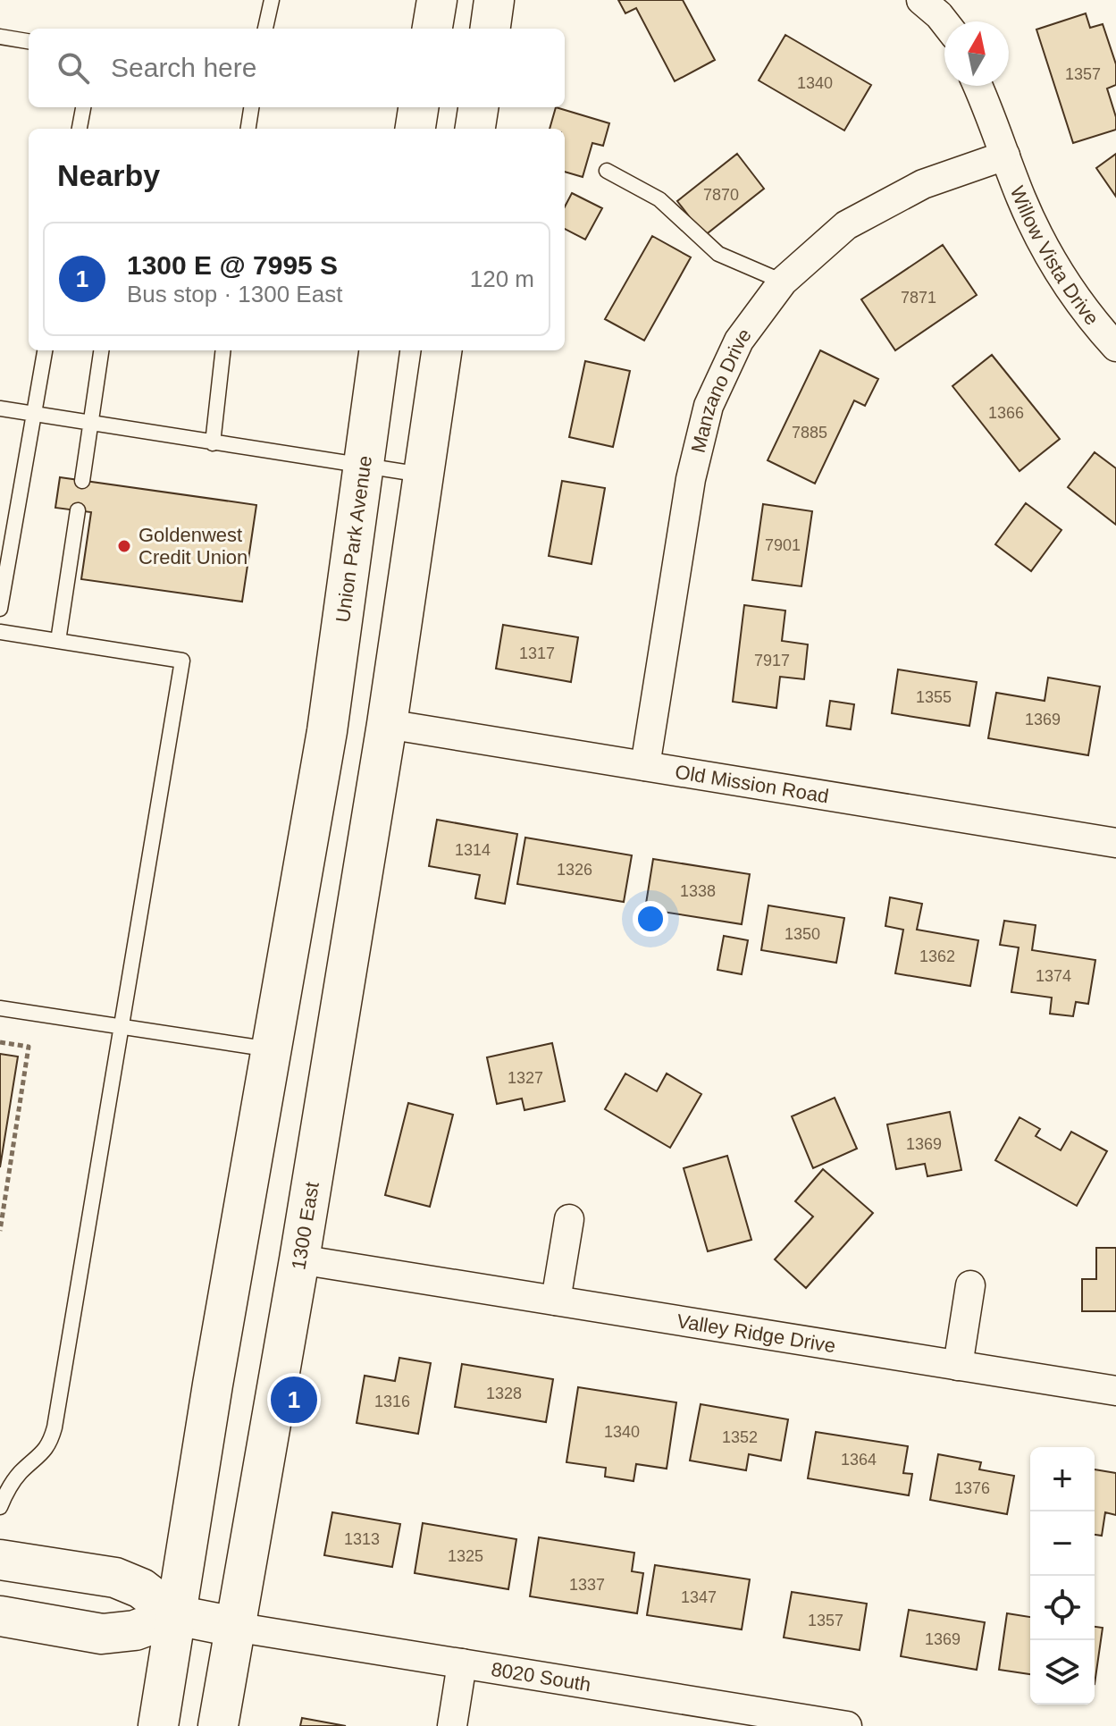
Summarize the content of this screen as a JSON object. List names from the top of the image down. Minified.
{"streets":{"main road":["Union Park Avenue","1300 East"],"street":["Willow Vista Drive","Manzano Drive","Old Mission Road","Valley Ridge Drive","8020 South"]},"crossings":[["Willow Vista Drive","Manzano Drive"],["Manzano Drive","Old Mission Road"],["Old Mission Road","1300 East"],["1300 East","Valley Ridge Drive"],["1300 East","8020 South"]],"places":["Goldenwest Credit Union"],"house_numbers":["1357","1340","7870","7871","1366","7885","7901","1317","7917","1355","1369","1314","1326","1338","1350","1362","1374","1327","1369","1328","1316","1340","1352","1364","1376","1313","1325","1337","1347","1357","1369"],"north":"top","page":{"search":"Search here","heading":"Nearby","list":[{"mark":"1","name":"1300 E @ 7995 S","note":"Bus stop · 1300 East","value":"120 m"}],"pins":"1","map_buttons":["+","−"]}}
